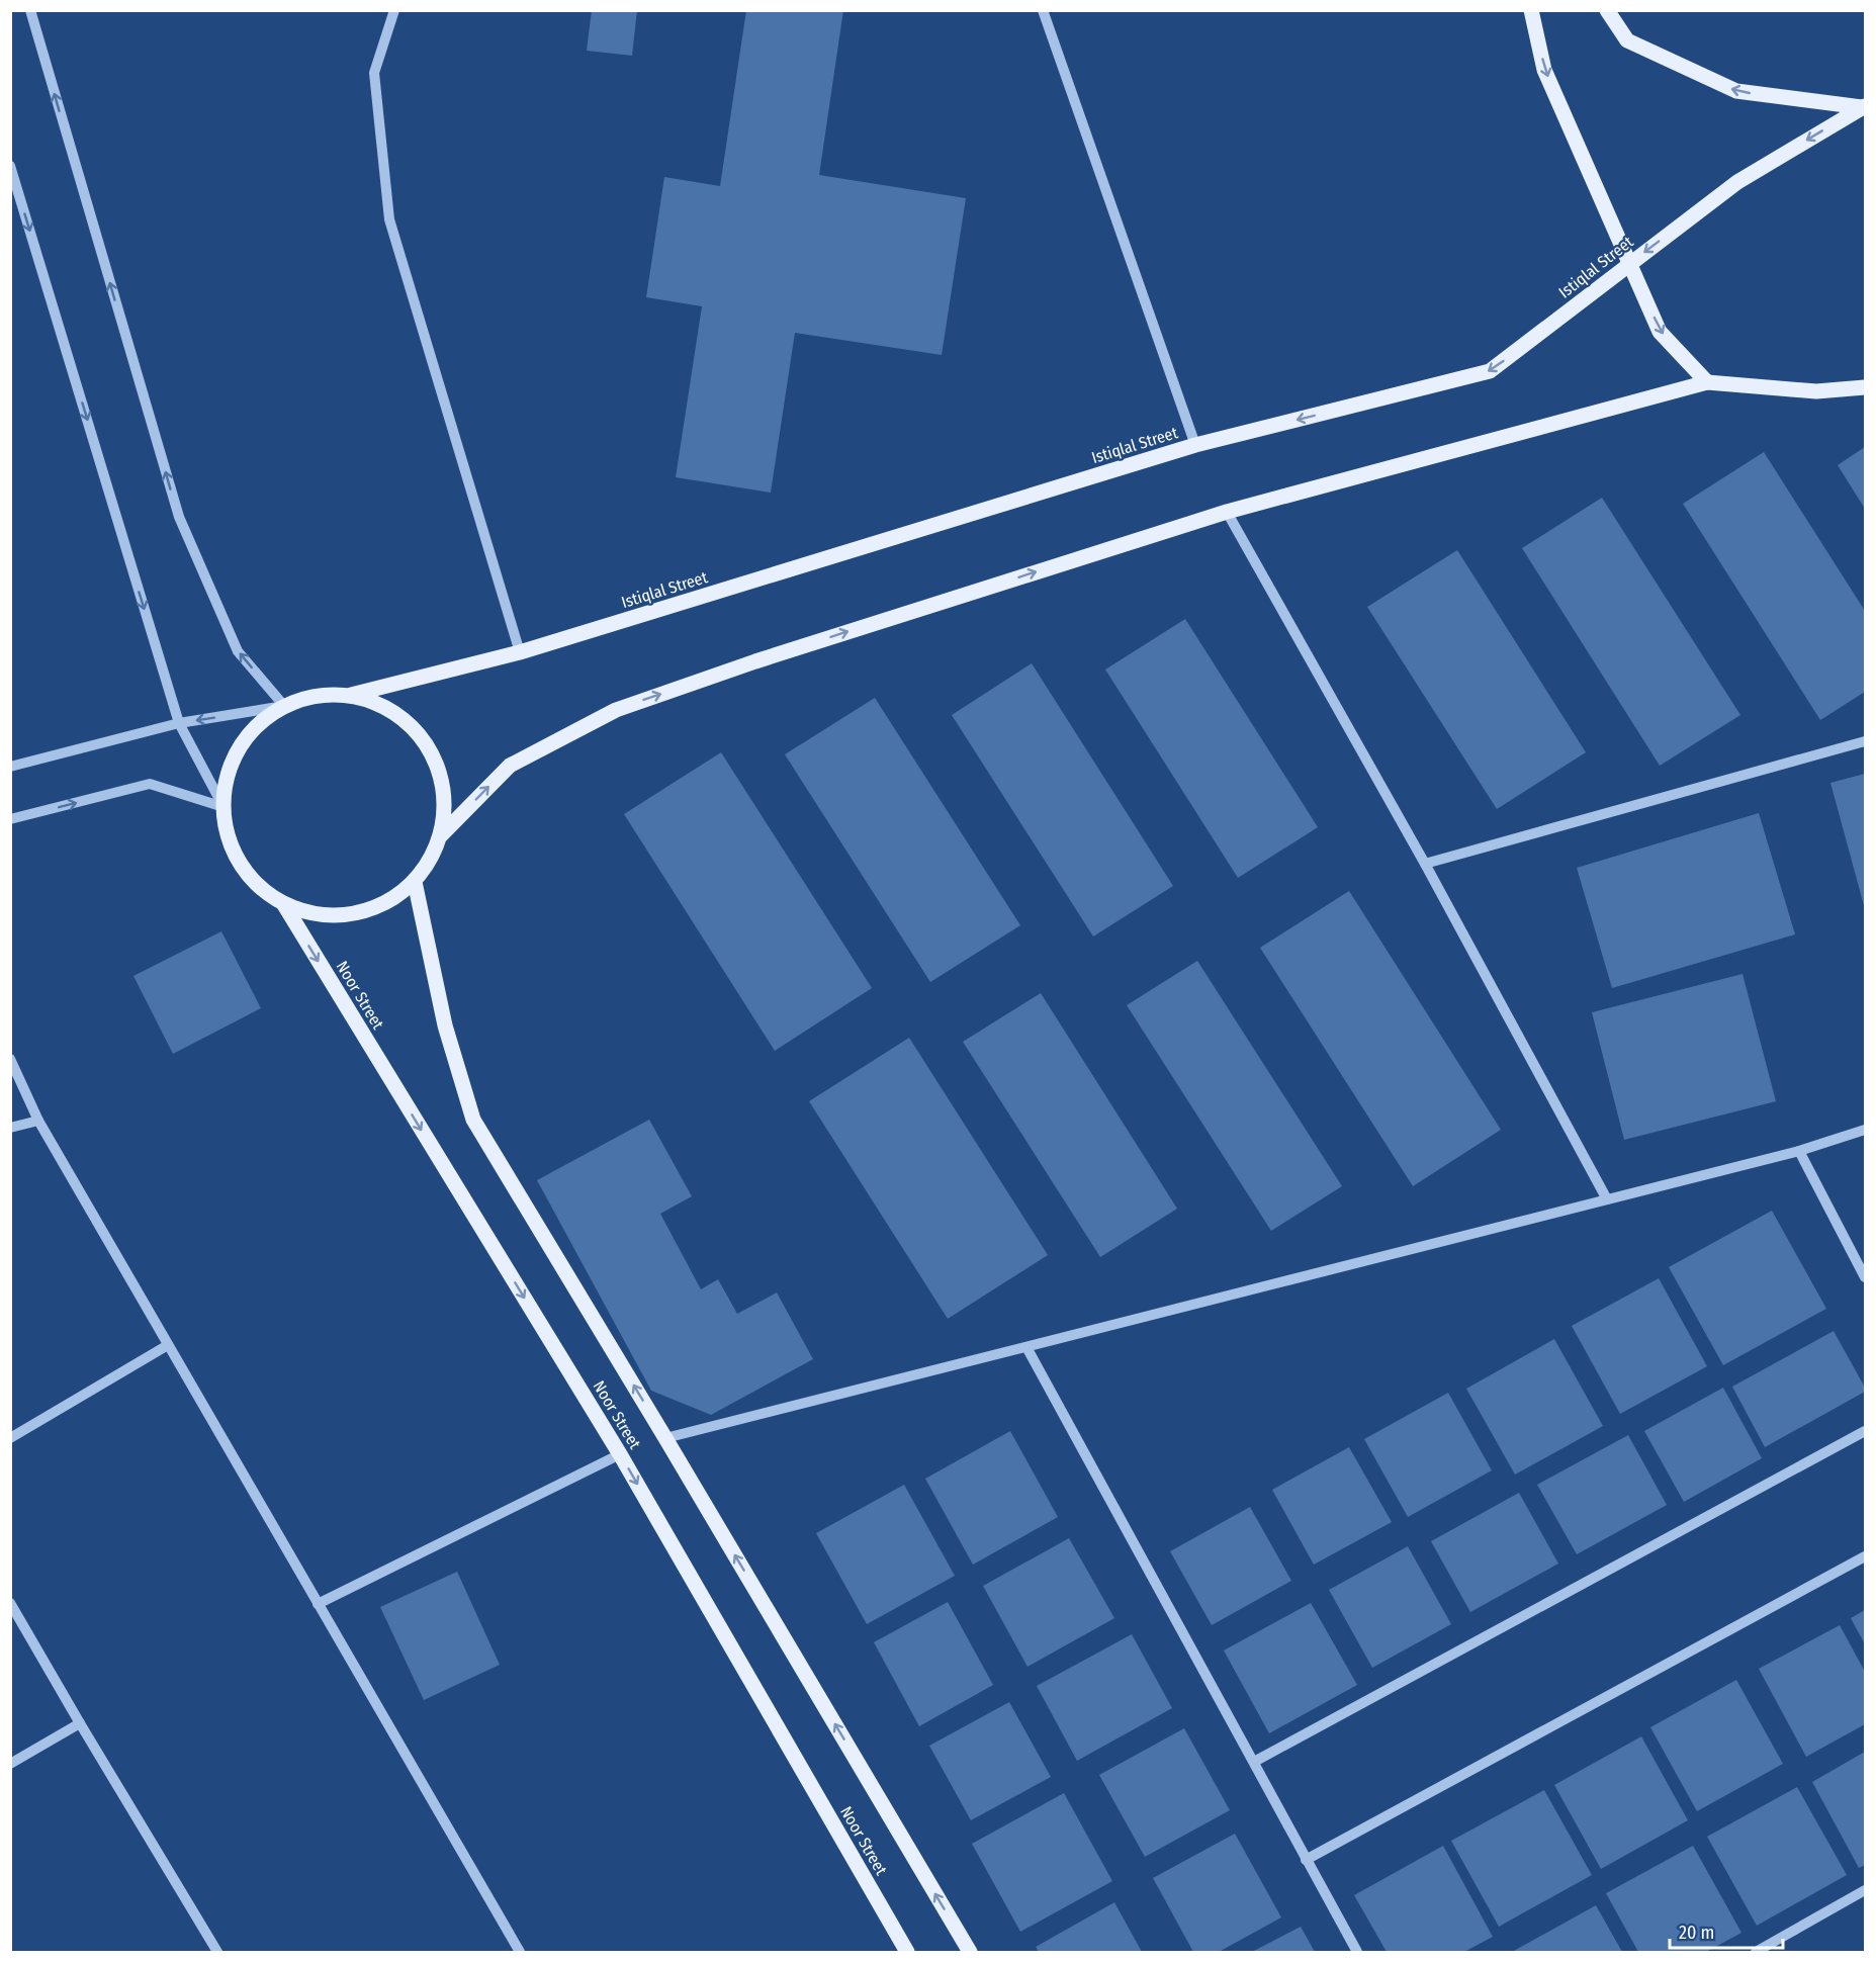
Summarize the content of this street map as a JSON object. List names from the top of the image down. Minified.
{"streets":{"main road":["Istiqlal Street","Noor Street"]},"scale_bar":"20 m"}
